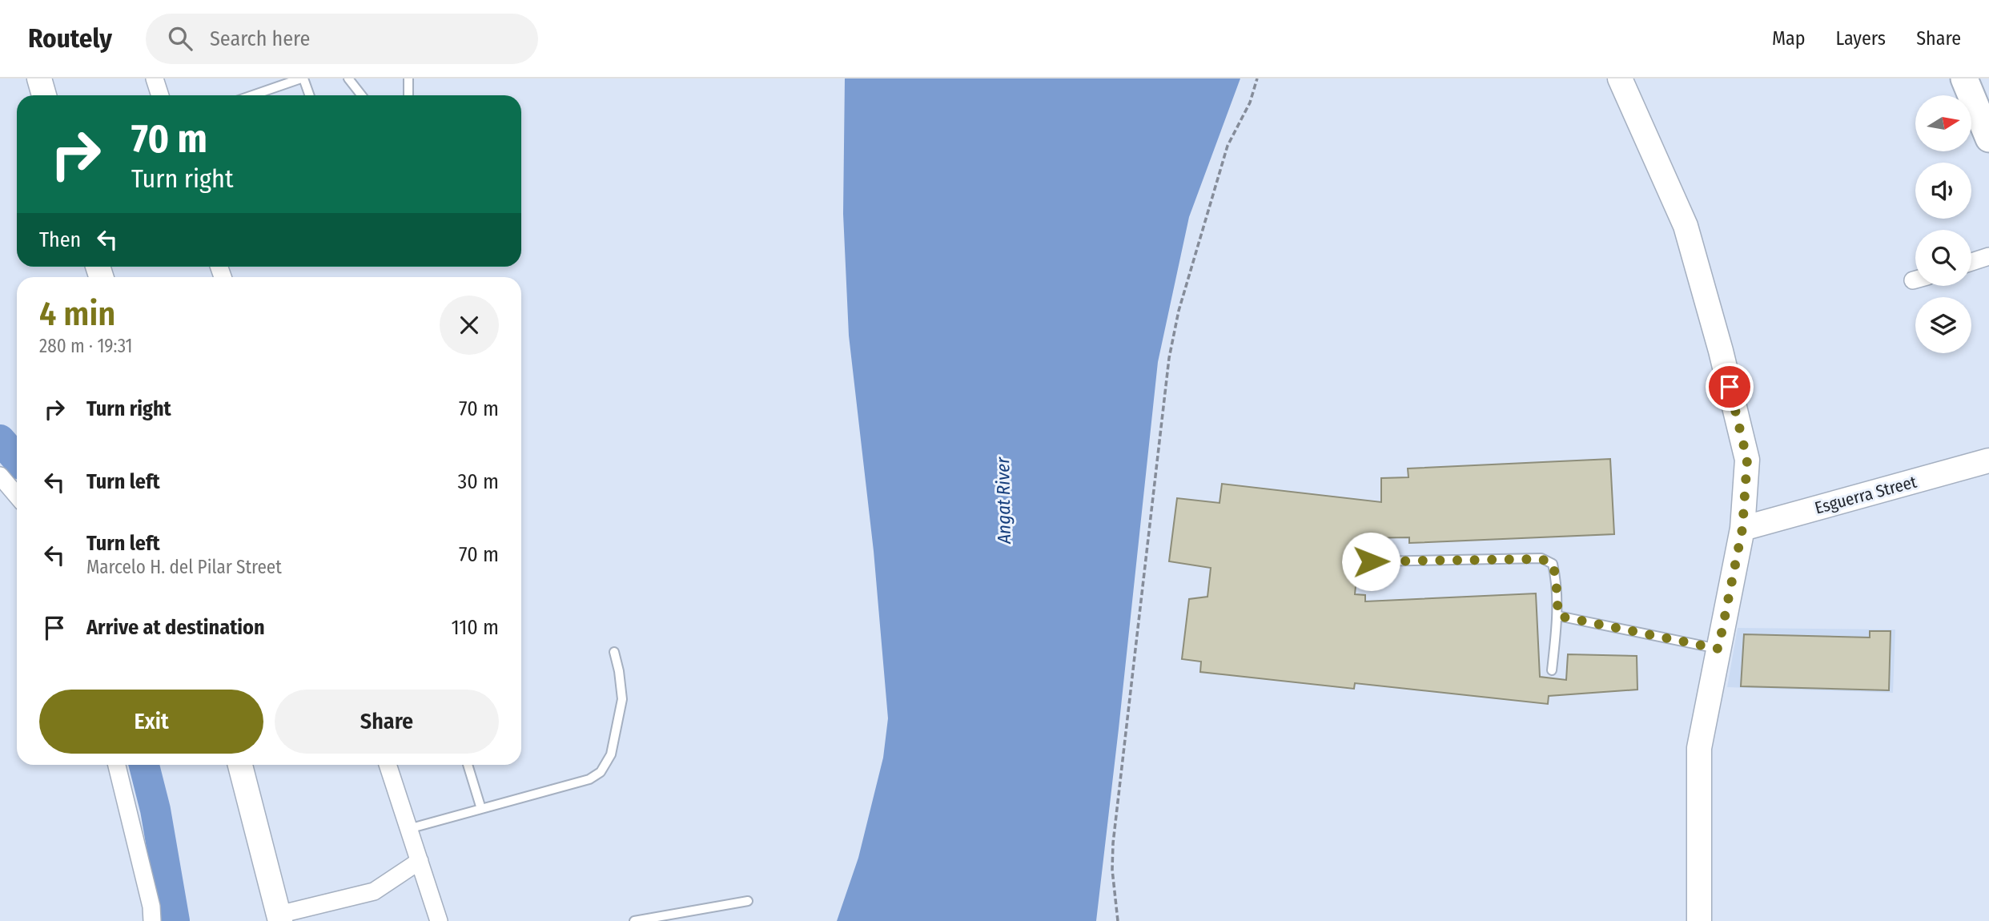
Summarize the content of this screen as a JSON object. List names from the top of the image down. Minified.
{"streets":{"street":["Esguerra Street"]},"water":["Angat River"],"north":"right","page":{"header":"Routely","search":"Search here","nav":["Map","Layers","Share"],"turn":["70 m","Turn right"],"then":"Then","heading":["4 min","280 m · 19:31"],"list":[{"name":"Turn right","value":"70 m"},{"name":"Turn left","value":"30 m"},{"name":"Turn left","note":"Marcelo H. del Pilar Street","value":"70 m"},{"name":"Arrive at destination","value":"110 m"}],"buttons":["Exit","Share"]}}
